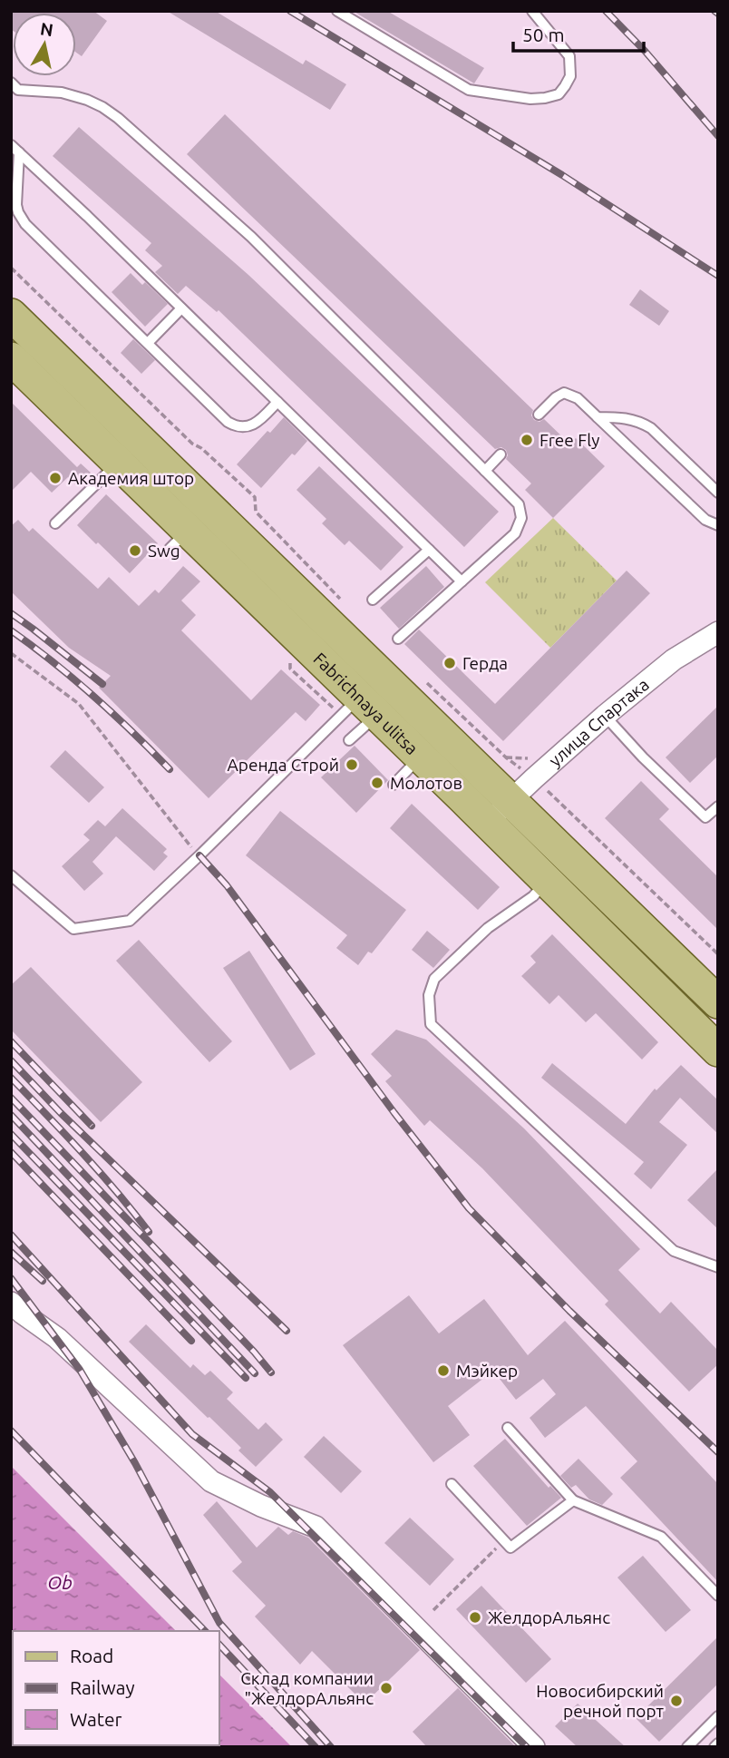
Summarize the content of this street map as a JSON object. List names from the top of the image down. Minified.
{"streets":{"main road":["Fabrichnaya ulitsa"],"street":["улица Спартака"]},"crossings":[["Fabrichnaya ulitsa","улица Спартака"]],"water":["Ob"],"places":["Free Fly","Академия штор","Swg","Герда","Аренда Строй","Молотов","Мэйкер","ЖелдорАльянс","Склад компании \"ЖелдорАльянс","Новосибирский речной порт"],"legend":["Road","Railway","Water"],"scale_bar":"50 m","north":"top"}
